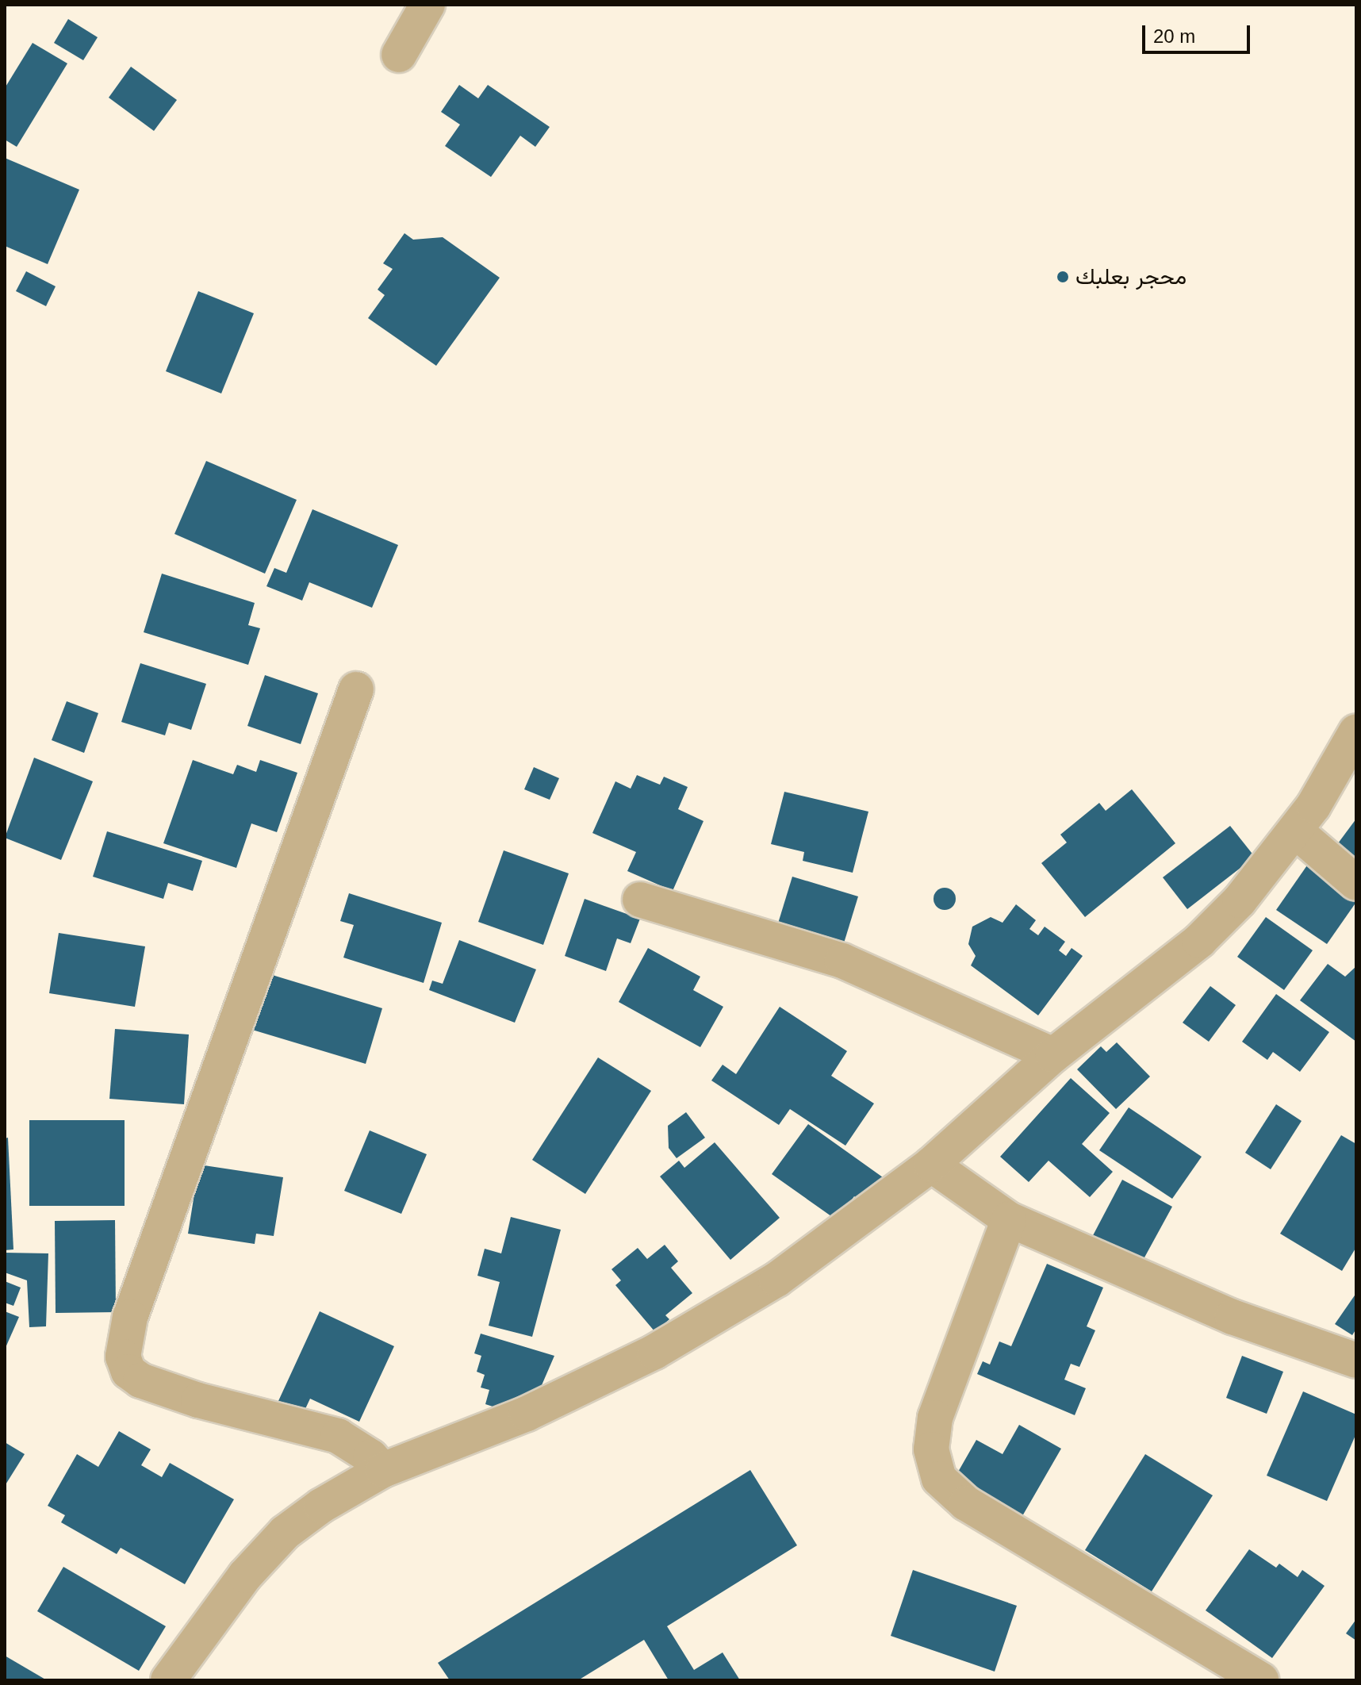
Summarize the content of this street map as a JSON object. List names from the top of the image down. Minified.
{"places":["محجر بعلبك"],"scale_bar":"20 m"}
